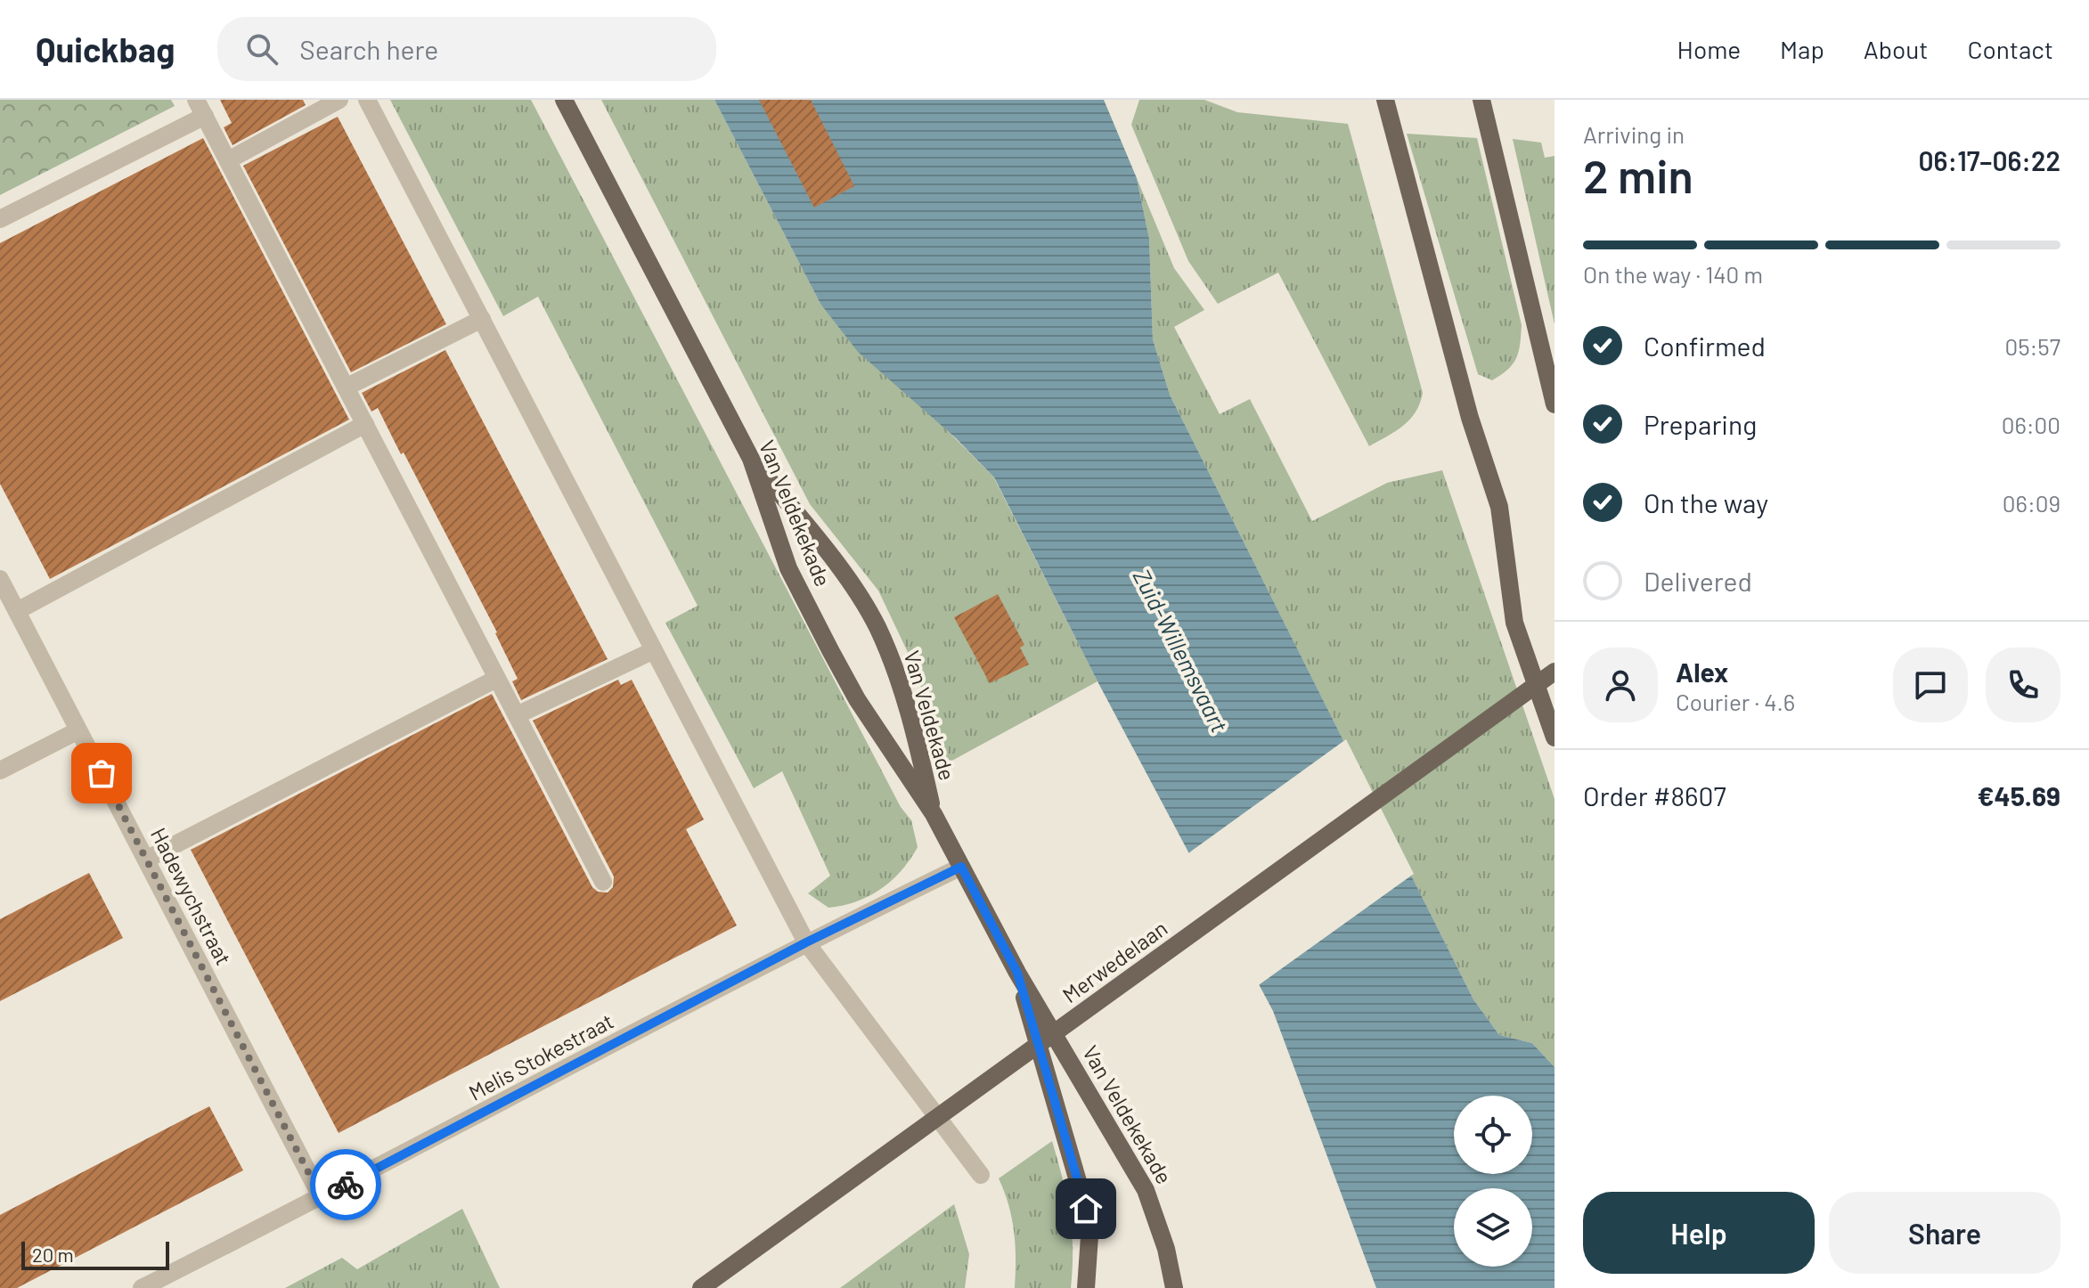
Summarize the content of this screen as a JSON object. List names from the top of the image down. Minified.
{"streets":{"main road":["Van Veldekekade","Van Veldekade","Merwedelaan"],"street":["Hadewychstraat","Melis Stokestraat"]},"crossings":[["Van Veldekekade","Van Veldekade"],["Van Veldekekade","Melis Stokestraat"],["Hadewychstraat","Melis Stokestraat"]],"water":["Zuid-Willemsvaart"],"scale_bar":"20 m","page":{"header":"Quickbag","search":"Search here","nav":["Home","Map","About","Contact"],"heading":["2 min","Arriving in","06:17–06:22"],"panel":["Alex","Courier · 4.6","Order #8607","€45.69"],"bar":"On the way · 140 m","list":[["Confirmed","05:57"],["Preparing","06:00"],["On the way","06:09"],"Delivered"],"buttons":["Help","Share"],"scale":"20 m"}}
